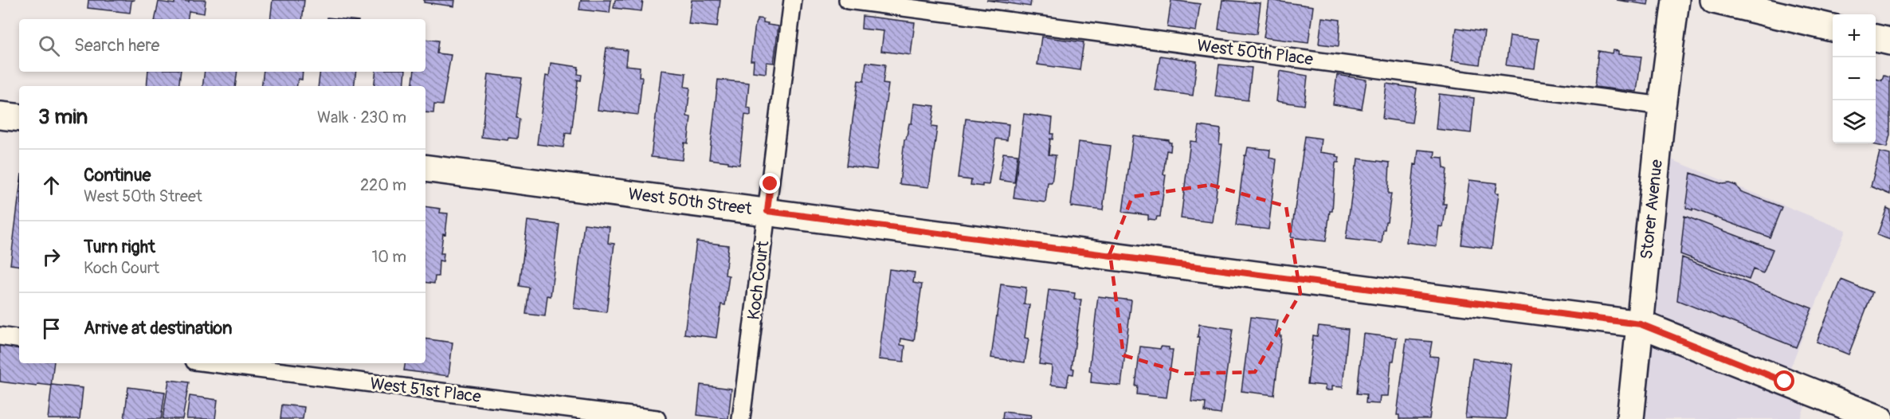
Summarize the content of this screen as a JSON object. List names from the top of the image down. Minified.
{"streets":{"street":["West 50th Street","Storer Avenue"],"lane":["West 50th Place","Koch Court","West 51st Place"]},"crossings":[["West 50th Place","Storer Avenue"],["West 50th Street","Storer Avenue"],["West 50th Street","Koch Court"]],"page":{"map_buttons":["+","−"],"search":"Search here","heading":["3 min","Walk · 230 m"],"list":[["Continue","West 50th Street","220 m"],["Turn right","Koch Court","10 m"],"Arrive at destination"]}}
